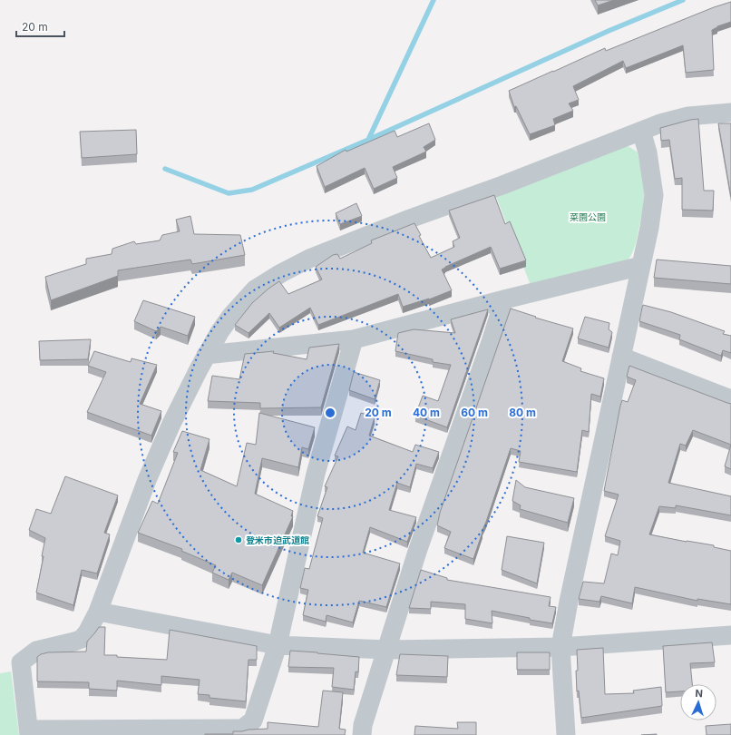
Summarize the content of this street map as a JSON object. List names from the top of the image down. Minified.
{"parks":["菜園公園"],"places":["登米市迫武道館"],"scale_bar":"20 m","north":"top","rings":["20 m","40 m","60 m","80 m"]}
